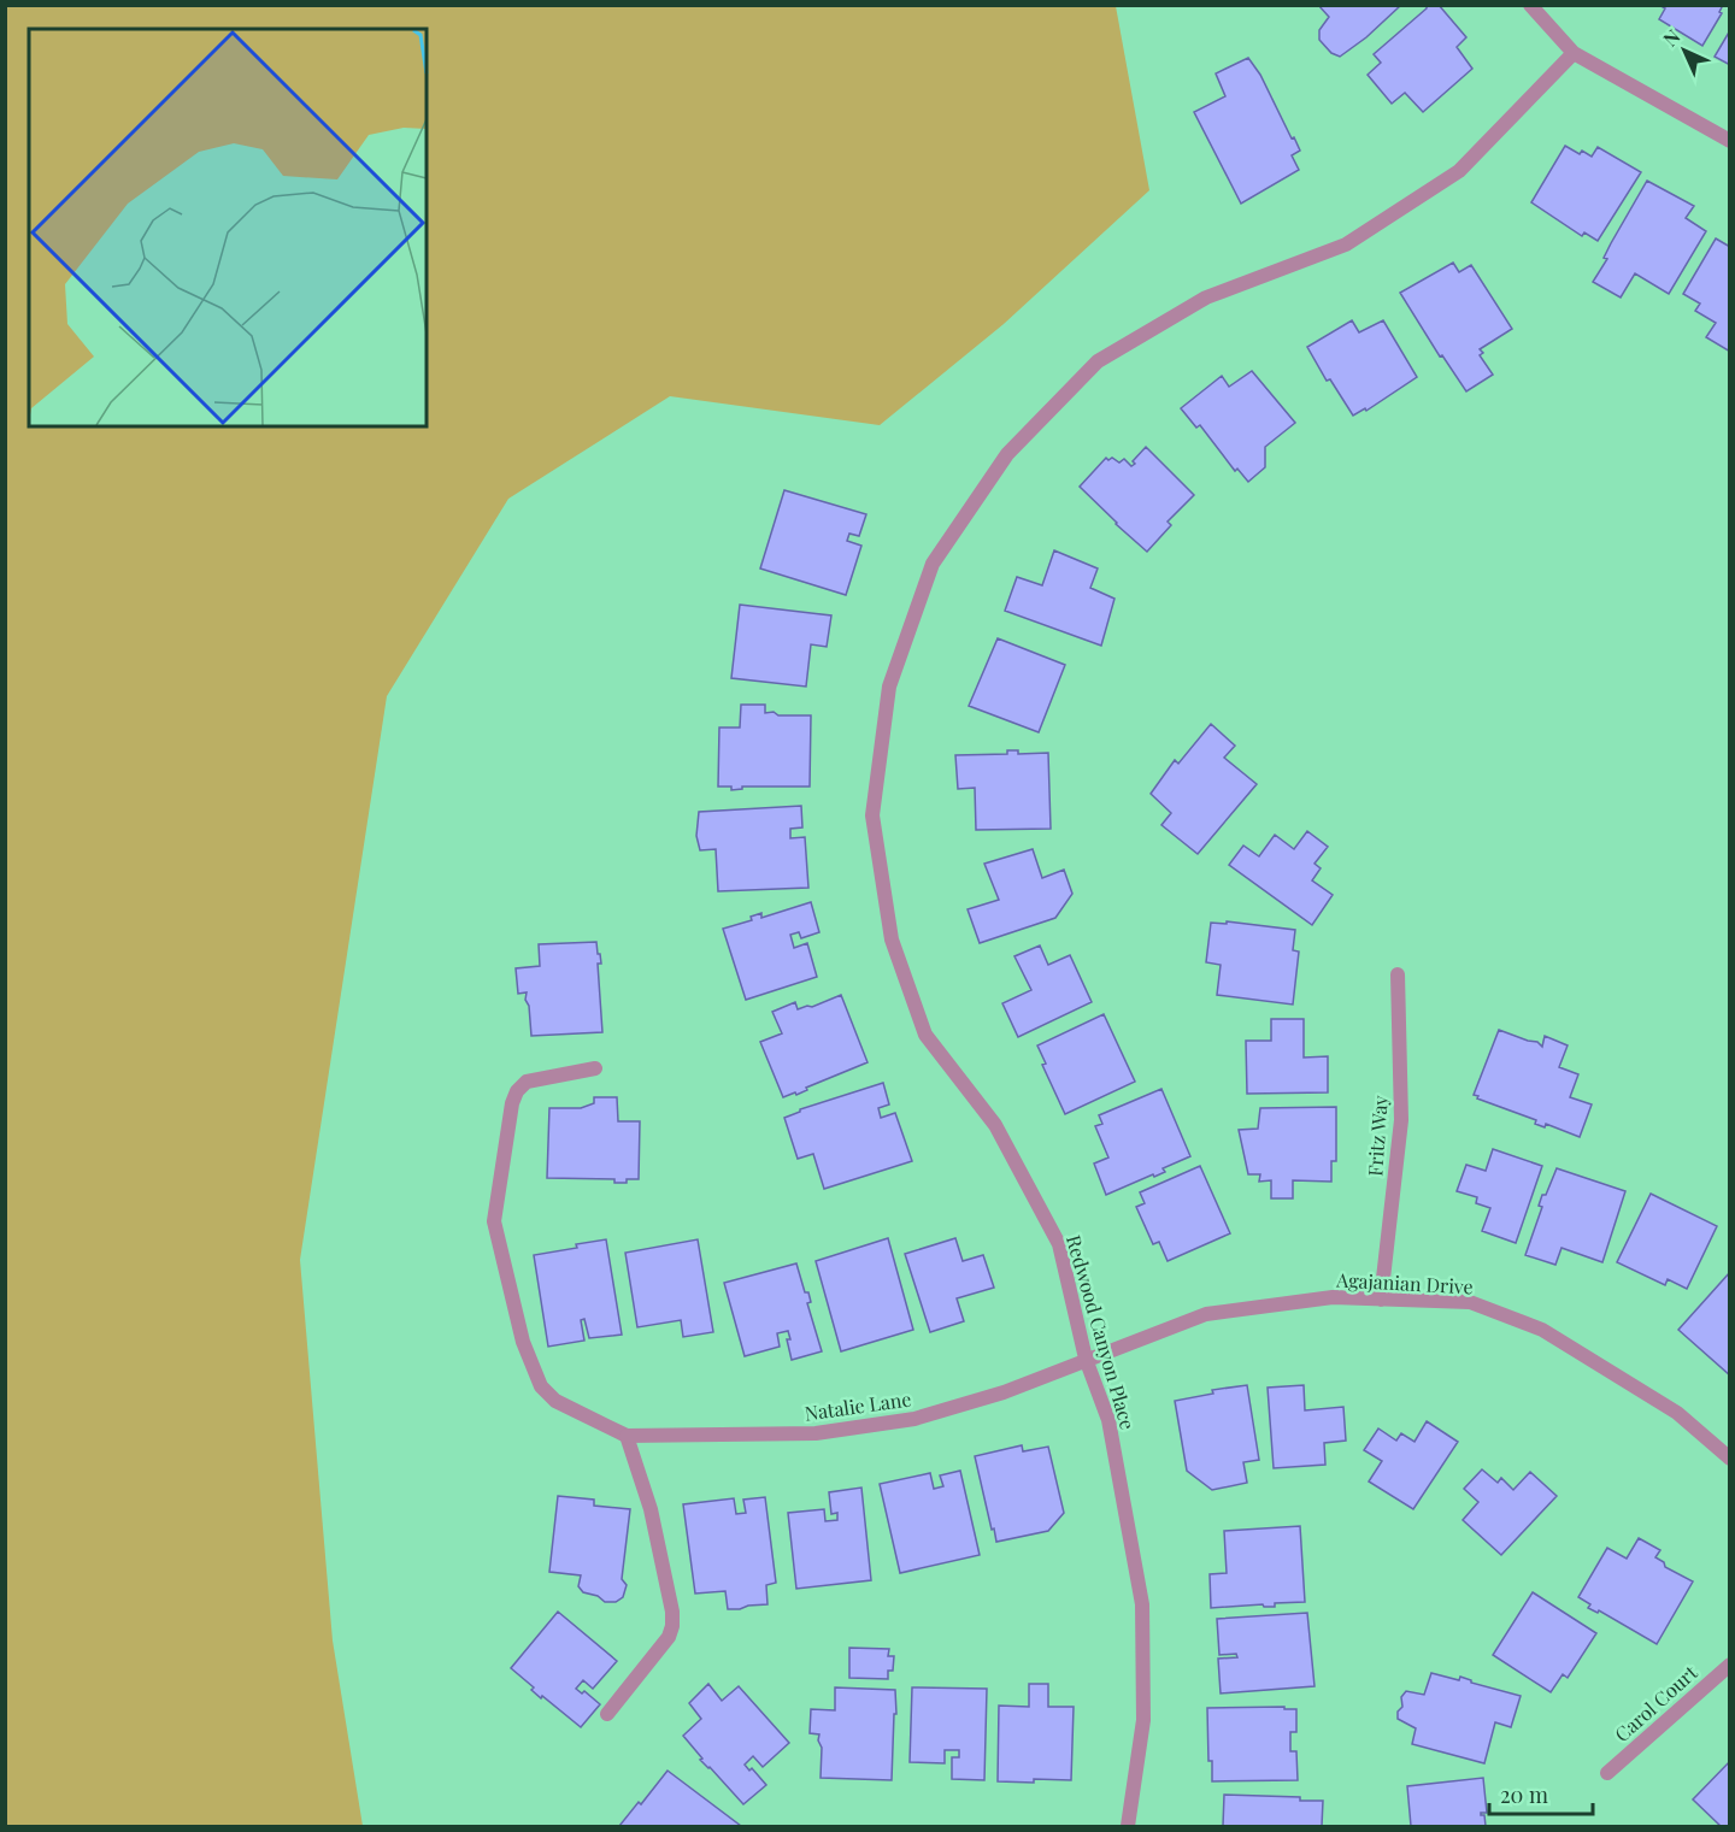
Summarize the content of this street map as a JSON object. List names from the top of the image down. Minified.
{"streets":{"street":["Fritz Way","Agajanian Drive","Redwood Canyon Place","Natalie Lane","Carol Court"]},"crossings":[["Fritz Way","Agajanian Drive"],["Agajanian Drive","Redwood Canyon Place"],["Agajanian Drive","Natalie Lane"],["Redwood Canyon Place","Natalie Lane"]],"scale_bar":"20 m","north":"top left"}
